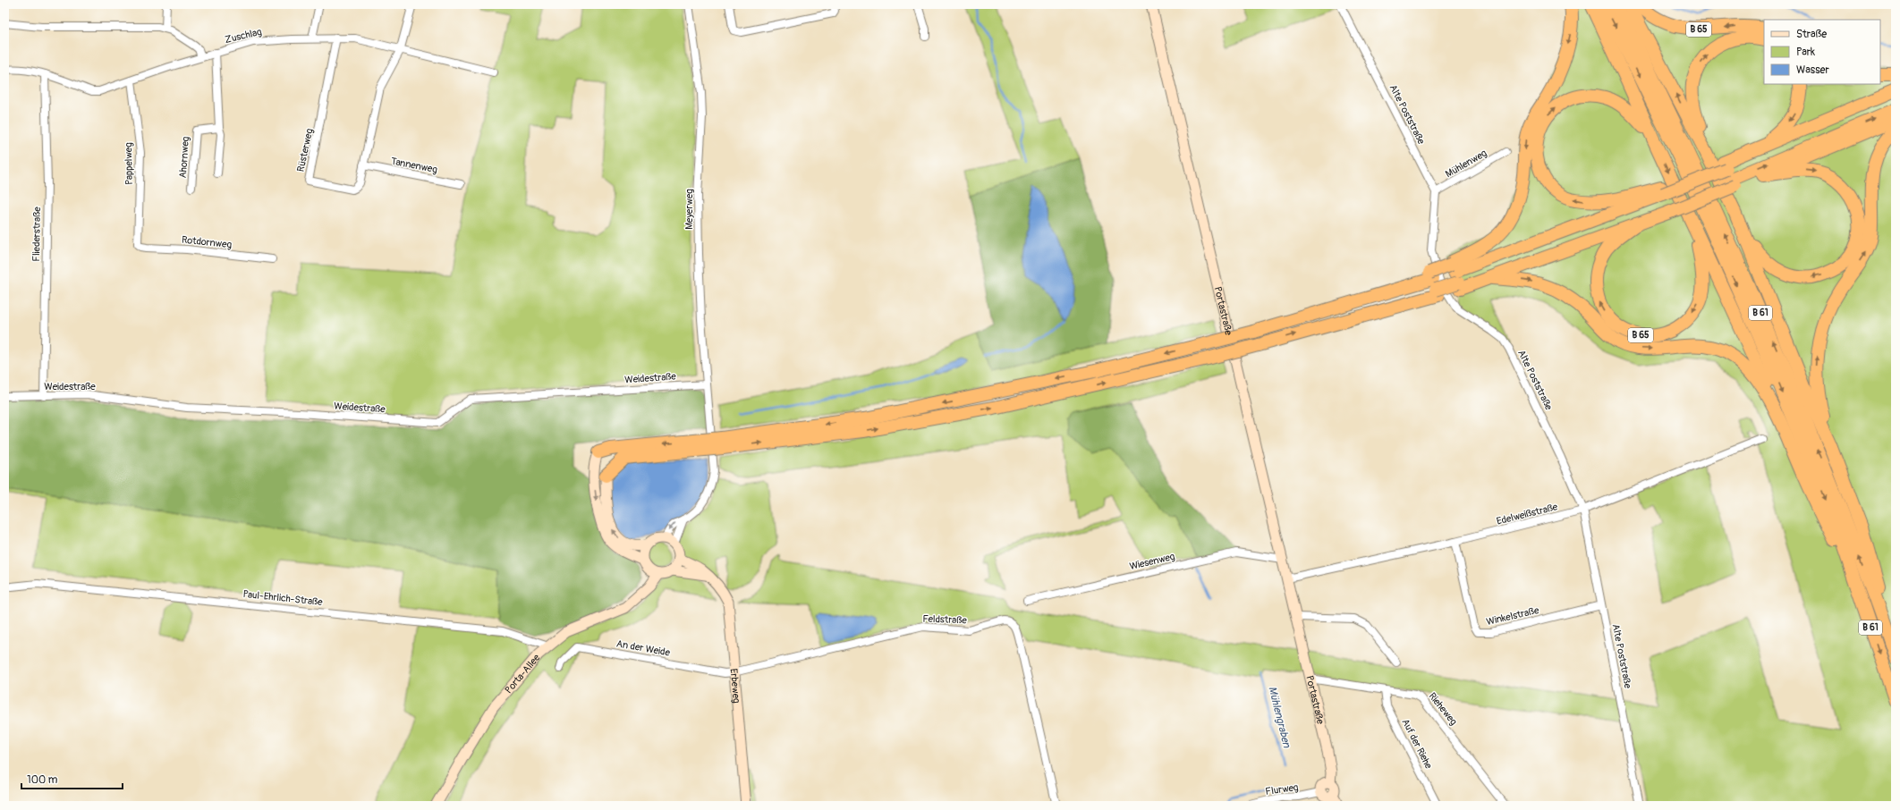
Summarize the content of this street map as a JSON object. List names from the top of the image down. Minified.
{"streets":{"highway":["B 65","B 61"],"street":["Zuschlag","Alte Poststraße","Rüsterweg","Ahornweg","Pappelweg","Mühlenweg","Tannenweg","Meyerweg","Fliederstraße","Rotdornweg","Portastraße","Weidestraße","Edelweißstraße","Wiesenweg","Paul-Ehrlich-Straße","Winkelstraße","Feldstraße","An der Weide","Porta-Allee","Erbeweg","Rieheweg","Auf der Riehe","Flurweg"]},"crossings":[["Zuschlag","Rüsterweg"],["Zuschlag","Pappelweg"],["Zuschlag","Fliederstraße"],["Alte Poststraße","Mühlenweg"],["Alte Poststraße","Edelweißstraße"],["Alte Poststraße","Winkelstraße"],["Rüsterweg","Tannenweg"],["Pappelweg","Rotdornweg"],["Meyerweg","Weidestraße"],["Fliederstraße","Weidestraße"],["Portastraße","Edelweißstraße"],["Portastraße","Wiesenweg"],["Portastraße","Rieheweg"],["Portastraße","Flurweg"],["Edelweißstraße","Winkelstraße"],["Paul-Ehrlich-Straße","Porta-Allee"],["Feldstraße","An der Weide"],["Feldstraße","Erbeweg"],["An der Weide","Erbeweg"],["Porta-Allee","Erbeweg"],["Rieheweg","Auf der Riehe"]],"water":["Mühlengraben"],"legend":["Straße","Park","Wasser"],"scale_bar":"100 m"}
